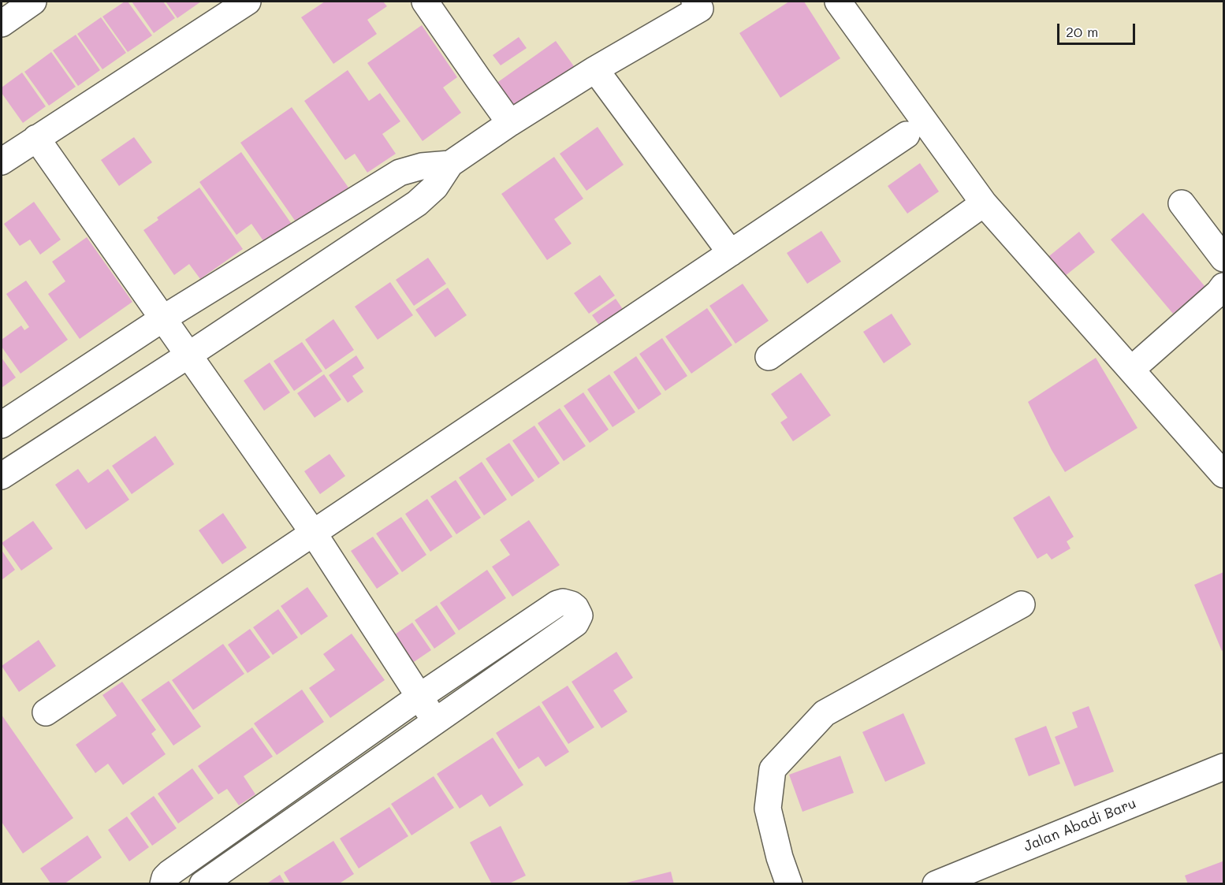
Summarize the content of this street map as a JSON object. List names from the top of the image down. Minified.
{"streets":{"street":["Jalan Abadi Baru"]},"scale_bar":"20 m"}
